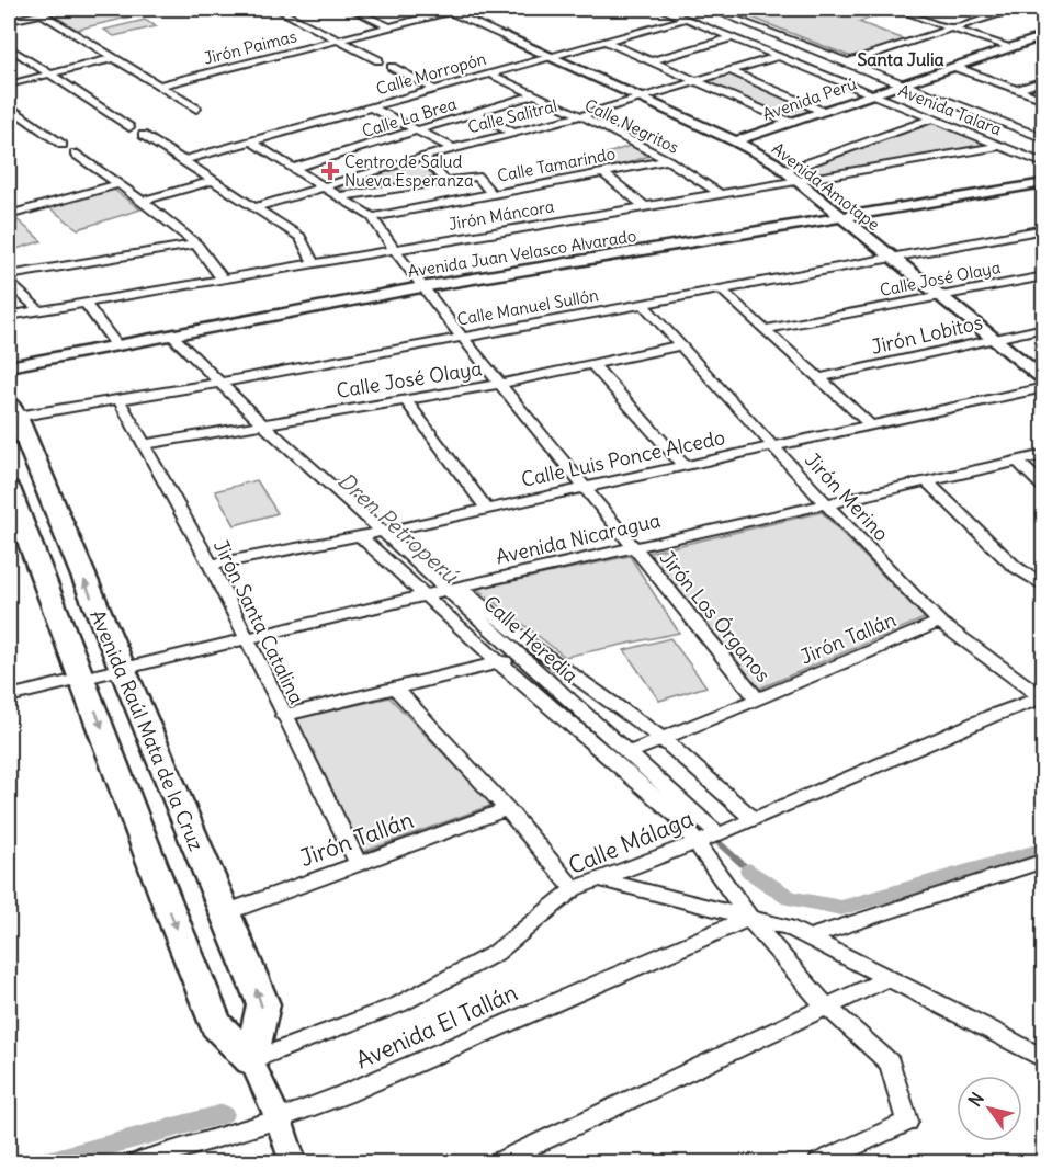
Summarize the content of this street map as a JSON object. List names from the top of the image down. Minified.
{"streets":{"main road":["Avenida Raúl Mata de la Cruz"],"street":["Jirón Paimas","Calle Morropón","Avenida Perú","Avenida Talara","Calle Salitral","Calle La Brea","Calle Negritos","Calle Tamarindo","Avenida Amotape","Jirón Máncora","Avenida Juan Velasco Alvarado","Calle José Olaya","Calle Manuel Sullón","Jirón Lobitos","Calle Luis Ponce Alcedo","Jirón Merino","Avenida Nicaragua","Jirón Los Órganos","Jirón Santa Catalina","Jirón Tallán","Calle Heredia","Calle Málaga","Avenida El Tallán"]},"crossings":[["Jirón Paimas","Avenida Amotape"],["Calle Morropón","Avenida Talara"],["Calle Morropón","Calle Negritos"],["Calle Morropón","Avenida Amotape"],["Avenida Perú","Avenida Talara"],["Avenida Perú","Avenida Amotape"],["Avenida Talara","Calle Salitral"],["Avenida Talara","Jirón Máncora"],["Calle Salitral","Calle Negritos"],["Calle Salitral","Avenida Amotape"],["Calle La Brea","Calle Negritos"],["Calle Negritos","Calle Tamarindo"],["Calle Negritos","Jirón Máncora"],["Calle Tamarindo","Jirón Los Órganos"],["Avenida Amotape","Jirón Máncora"],["Avenida Amotape","Avenida Juan Velasco Alvarado"],["Avenida Amotape","Calle José Olaya"],["Avenida Amotape","Calle Manuel Sullón"],["Avenida Amotape","Jirón Lobitos"],["Jirón Máncora","Jirón Los Órganos"],["Avenida Juan Velasco Alvarado","Jirón Los Órganos"],["Avenida Juan Velasco Alvarado","Calle Heredia"],["Calle José Olaya","Jirón Merino"],["Calle José Olaya","Jirón Los Órganos"],["Calle José Olaya","Jirón Santa Catalina"],["Calle José Olaya","Calle Heredia"],["Calle Manuel Sullón","Jirón Merino"],["Calle Manuel Sullón","Jirón Los Órganos"],["Calle Manuel Sullón","Jirón Santa Catalina"],["Calle Manuel Sullón","Calle Heredia"],["Calle Manuel Sullón","Avenida Raúl Mata de la Cruz"],["Calle Luis Ponce Alcedo","Jirón Merino"],["Calle Luis Ponce Alcedo","Jirón Los Órganos"],["Calle Luis Ponce Alcedo","Jirón Santa Catalina"],["Calle Luis Ponce Alcedo","Calle Heredia"],["Jirón Merino","Avenida Nicaragua"],["Jirón Merino","Jirón Tallán"],["Jirón Merino","Calle Málaga"],["Avenida Nicaragua","Jirón Los Órganos"],["Avenida Nicaragua","Jirón Santa Catalina"],["Avenida Nicaragua","Calle Heredia"],["Avenida Nicaragua","Avenida Raúl Mata de la Cruz"],["Jirón Los Órganos","Jirón Tallán"],["Jirón Santa Catalina","Jirón Tallán"],["Jirón Tallán","Calle Heredia"],["Jirón Tallán","Avenida Raúl Mata de la Cruz"],["Calle Heredia","Calle Málaga"],["Avenida Raúl Mata de la Cruz","Calle Málaga"],["Avenida Raúl Mata de la Cruz","Avenida El Tallán"]],"districts":["Santa Julia"],"water":["Dren Petroperú"],"places":{"health":["Centro de Salud Nueva Esperanza"]},"north":"top left"}
